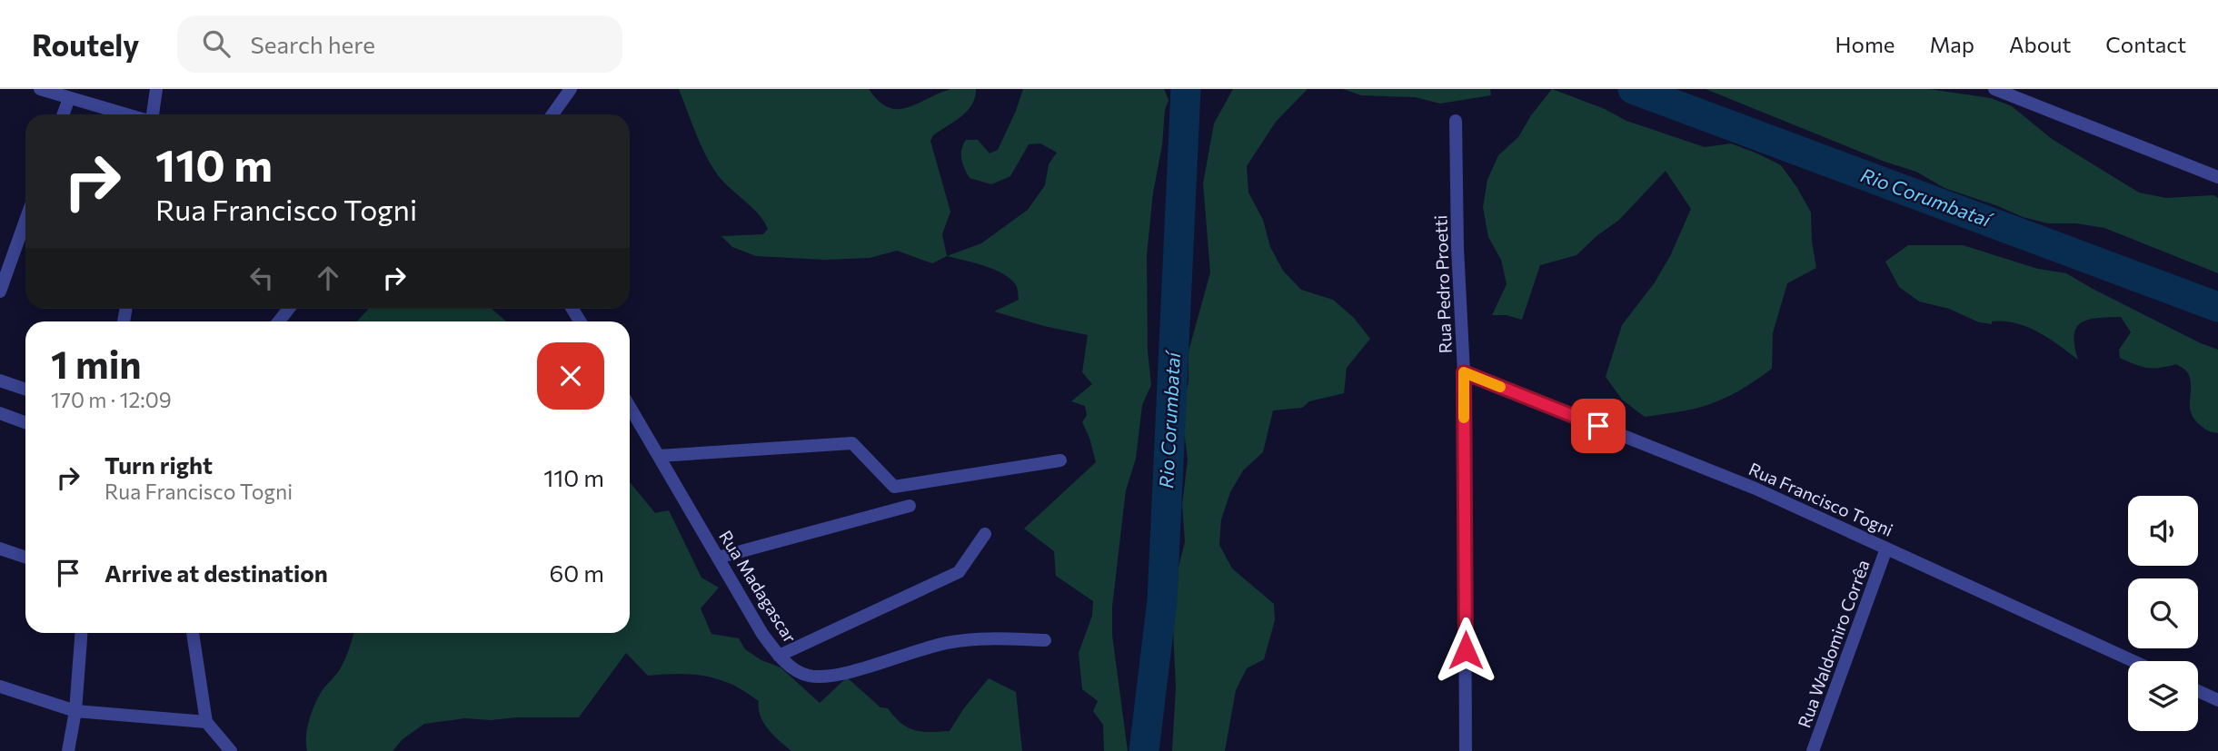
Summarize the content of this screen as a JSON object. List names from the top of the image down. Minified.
{"streets":{"street":["Rua Pedro Proetti","Rua Francisco Togni","Rua Madagascar","Rua Waldomiro Corrêa"]},"crossings":[["Rua Pedro Proetti","Rua Francisco Togni"],["Rua Francisco Togni","Rua Waldomiro Corrêa"]],"water":["Rio Corumbataí"],"page":{"header":"Routely","search":"Search here","nav":["Home","Map","About","Contact"],"turn":["110 m","Rua Francisco Togni"],"heading":["1 min","170 m · 12:09"],"list":[{"name":"Turn right","note":"Rua Francisco Togni","value":"110 m"},{"name":"Arrive at destination","value":"60 m"}]}}
